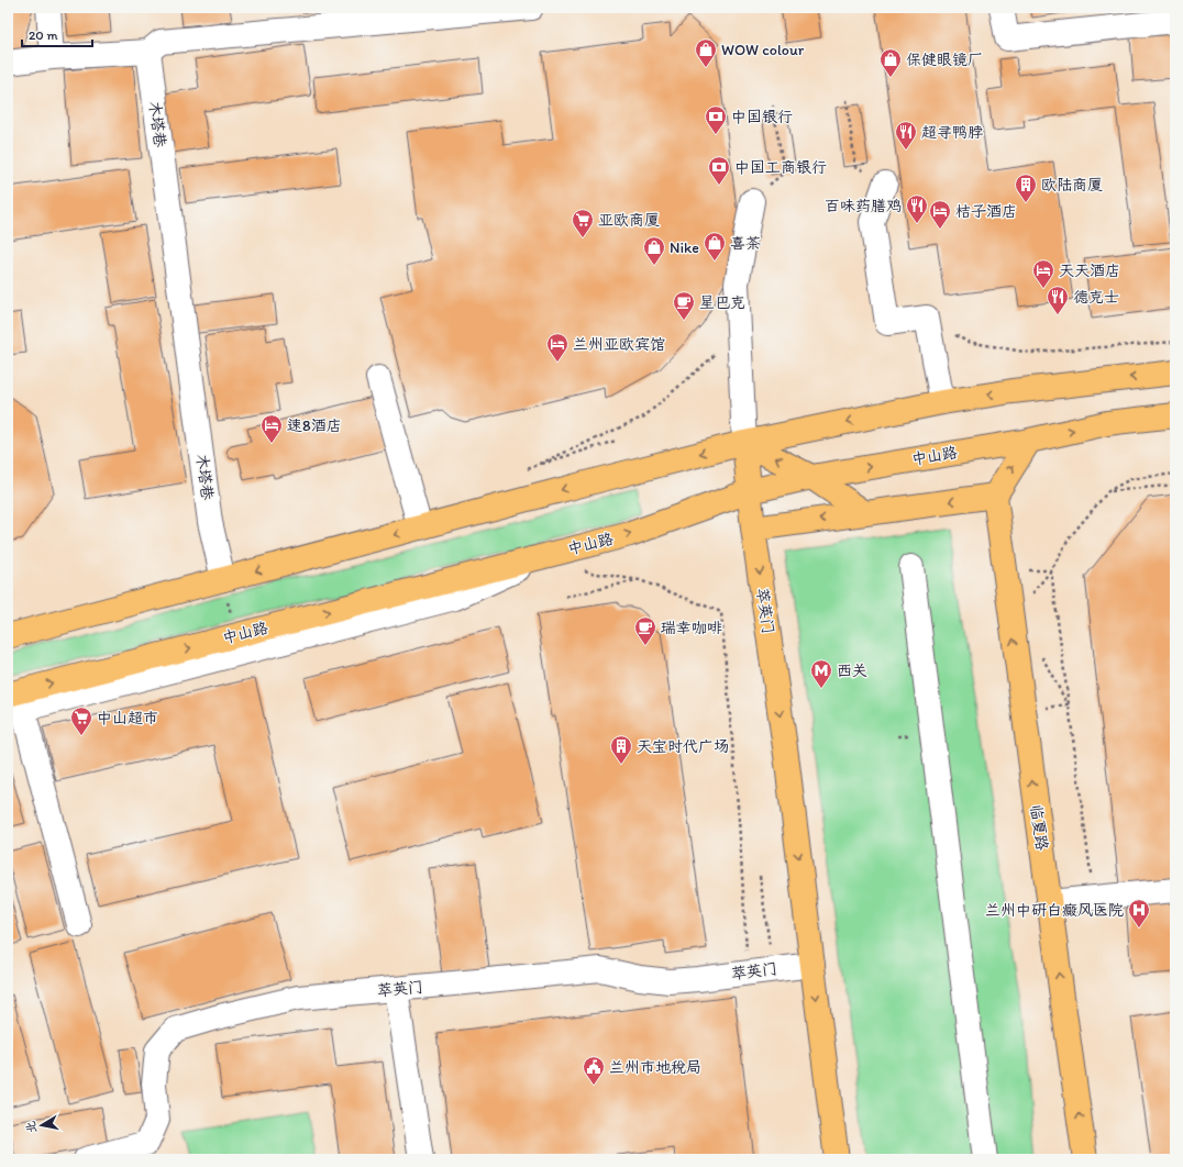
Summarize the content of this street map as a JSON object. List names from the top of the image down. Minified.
{"streets":{"main road":["中山路","萃英门","临夏路"],"street":["木塔巷"]},"crossings":[["中山路","萃英门"]],"one_way":["萃英门","临夏路"],"places":{"shop":["WOW colour","保健眼镜厂","喜茶","Nike"],"bank":["中国银行","中国工商银行"],"restaurant":["超寻鸭脖","百味药膳鸡","德克士"],"building":["欧陆商厦","天宝时代广场"],"hotel":["桔子酒店","天天酒店","兰州亚欧宾馆","速8酒店"],"supermarket":["亚欧商厦","中山超市"],"cafe":["星巴克","瑞幸咖啡"],"metro station":["西关"],"hospital":["兰州中研白癜风医院"],"public building":["兰州市地税局"]},"scale_bar":"20 m","north":"left"}
